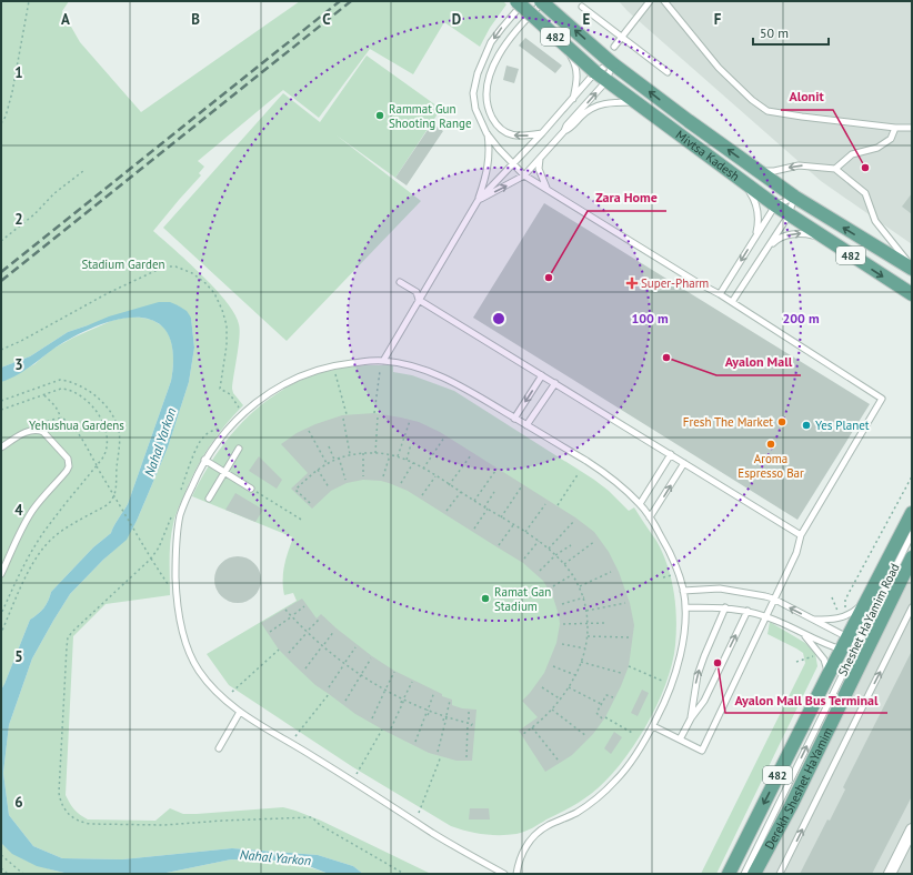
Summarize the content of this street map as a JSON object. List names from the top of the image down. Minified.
{"streets":{"main road":["482","Mivtsa Kadesh","Derekh Sheshet HaYamim"],"lane":["Sheshet HaYamim Road"]},"crossings":[["Sheshet HaYamim Road","Derekh Sheshet HaYamim"]],"water":["Nahal Yarkon"],"parks":["Stadium Garden","Yehushua Gardens"],"places":{"other":["Rammat Gun Shooting Range","Alonit","Zara Home","Ayalon Mall","Fresh The Market","Yes Planet","Aroma Espresso Bar","Ramat Gan Stadium","Ayalon Mall Bus Terminal"],"health":["Super-Pharm"]},"scale_bar":"50 m","grid":{"columns":["A","B","C","D","E","F"],"rows":["1","2","3","4","5","6"]},"rings":["100 m","200 m"]}
